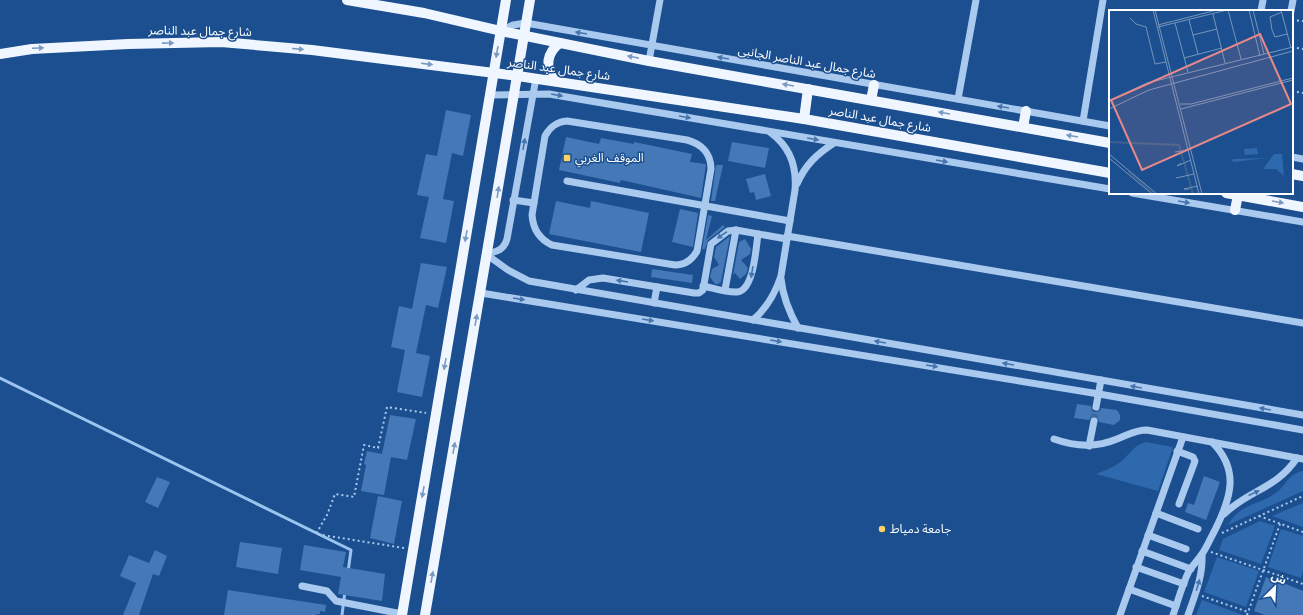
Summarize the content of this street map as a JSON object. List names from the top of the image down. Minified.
{"streets":{"main road":["شارع جمال عبد الناصر"],"street":["شارع جمال عبد الناصر الجانبى"]},"crossings":[["شارع جمال عبد الناصر","شارع جمال عبد الناصر الجانبى"]],"one_way":["شارع جمال عبد الناصر الجانبى"],"places":{"transit":["الموقف الغربي"],"other":["جامعة دمياط"]},"north":"top right"}
